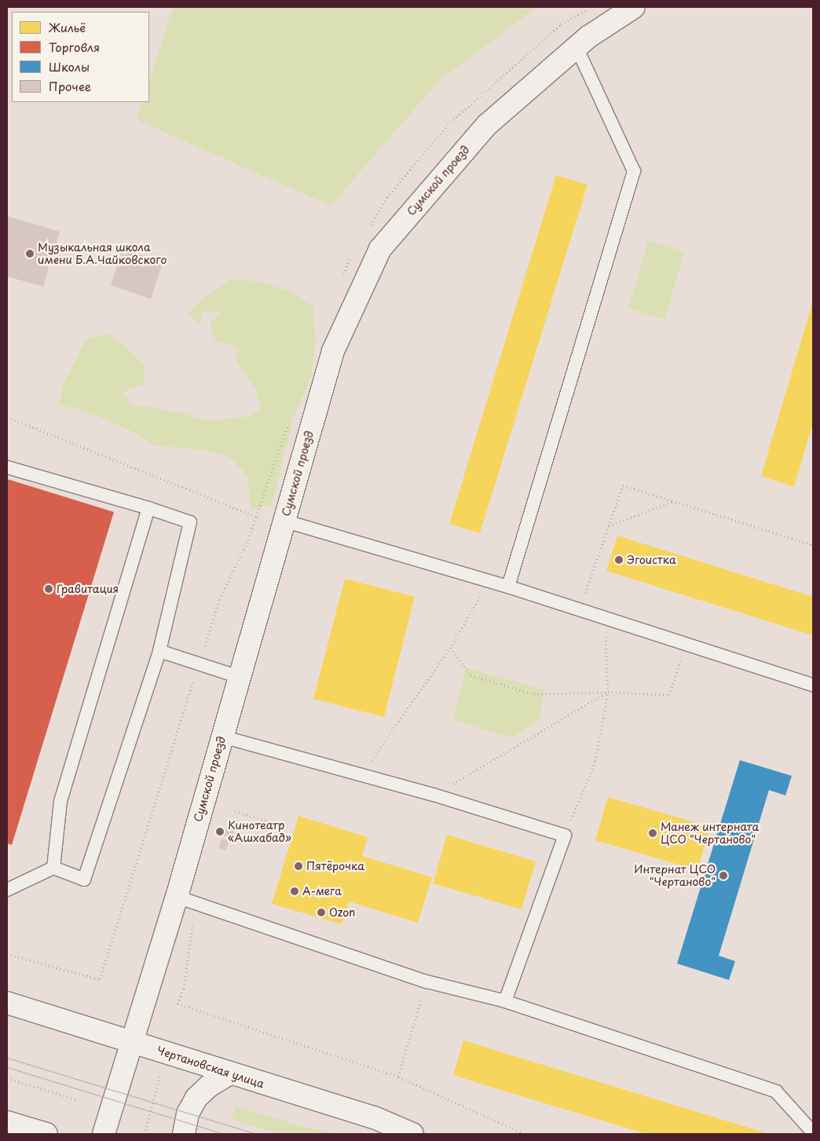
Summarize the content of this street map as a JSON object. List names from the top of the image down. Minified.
{"streets":{"street":["Сумской проезд","Чертановская улица"]},"crossings":[["Сумской проезд","Чертановская улица"]],"places":["Музыкальная школа имени Б.А.Чайковского","Эгоистка","Гравитация","Кинотеатр «Ашхабад»","Манеж интерната ЦСО \"Чертаново\"","Пятёрочка","Интернат ЦСО \"Чертаново\"","А-мега","Ozon"],"legend":["Жильё","Торговля","Школы","Прочее"]}
